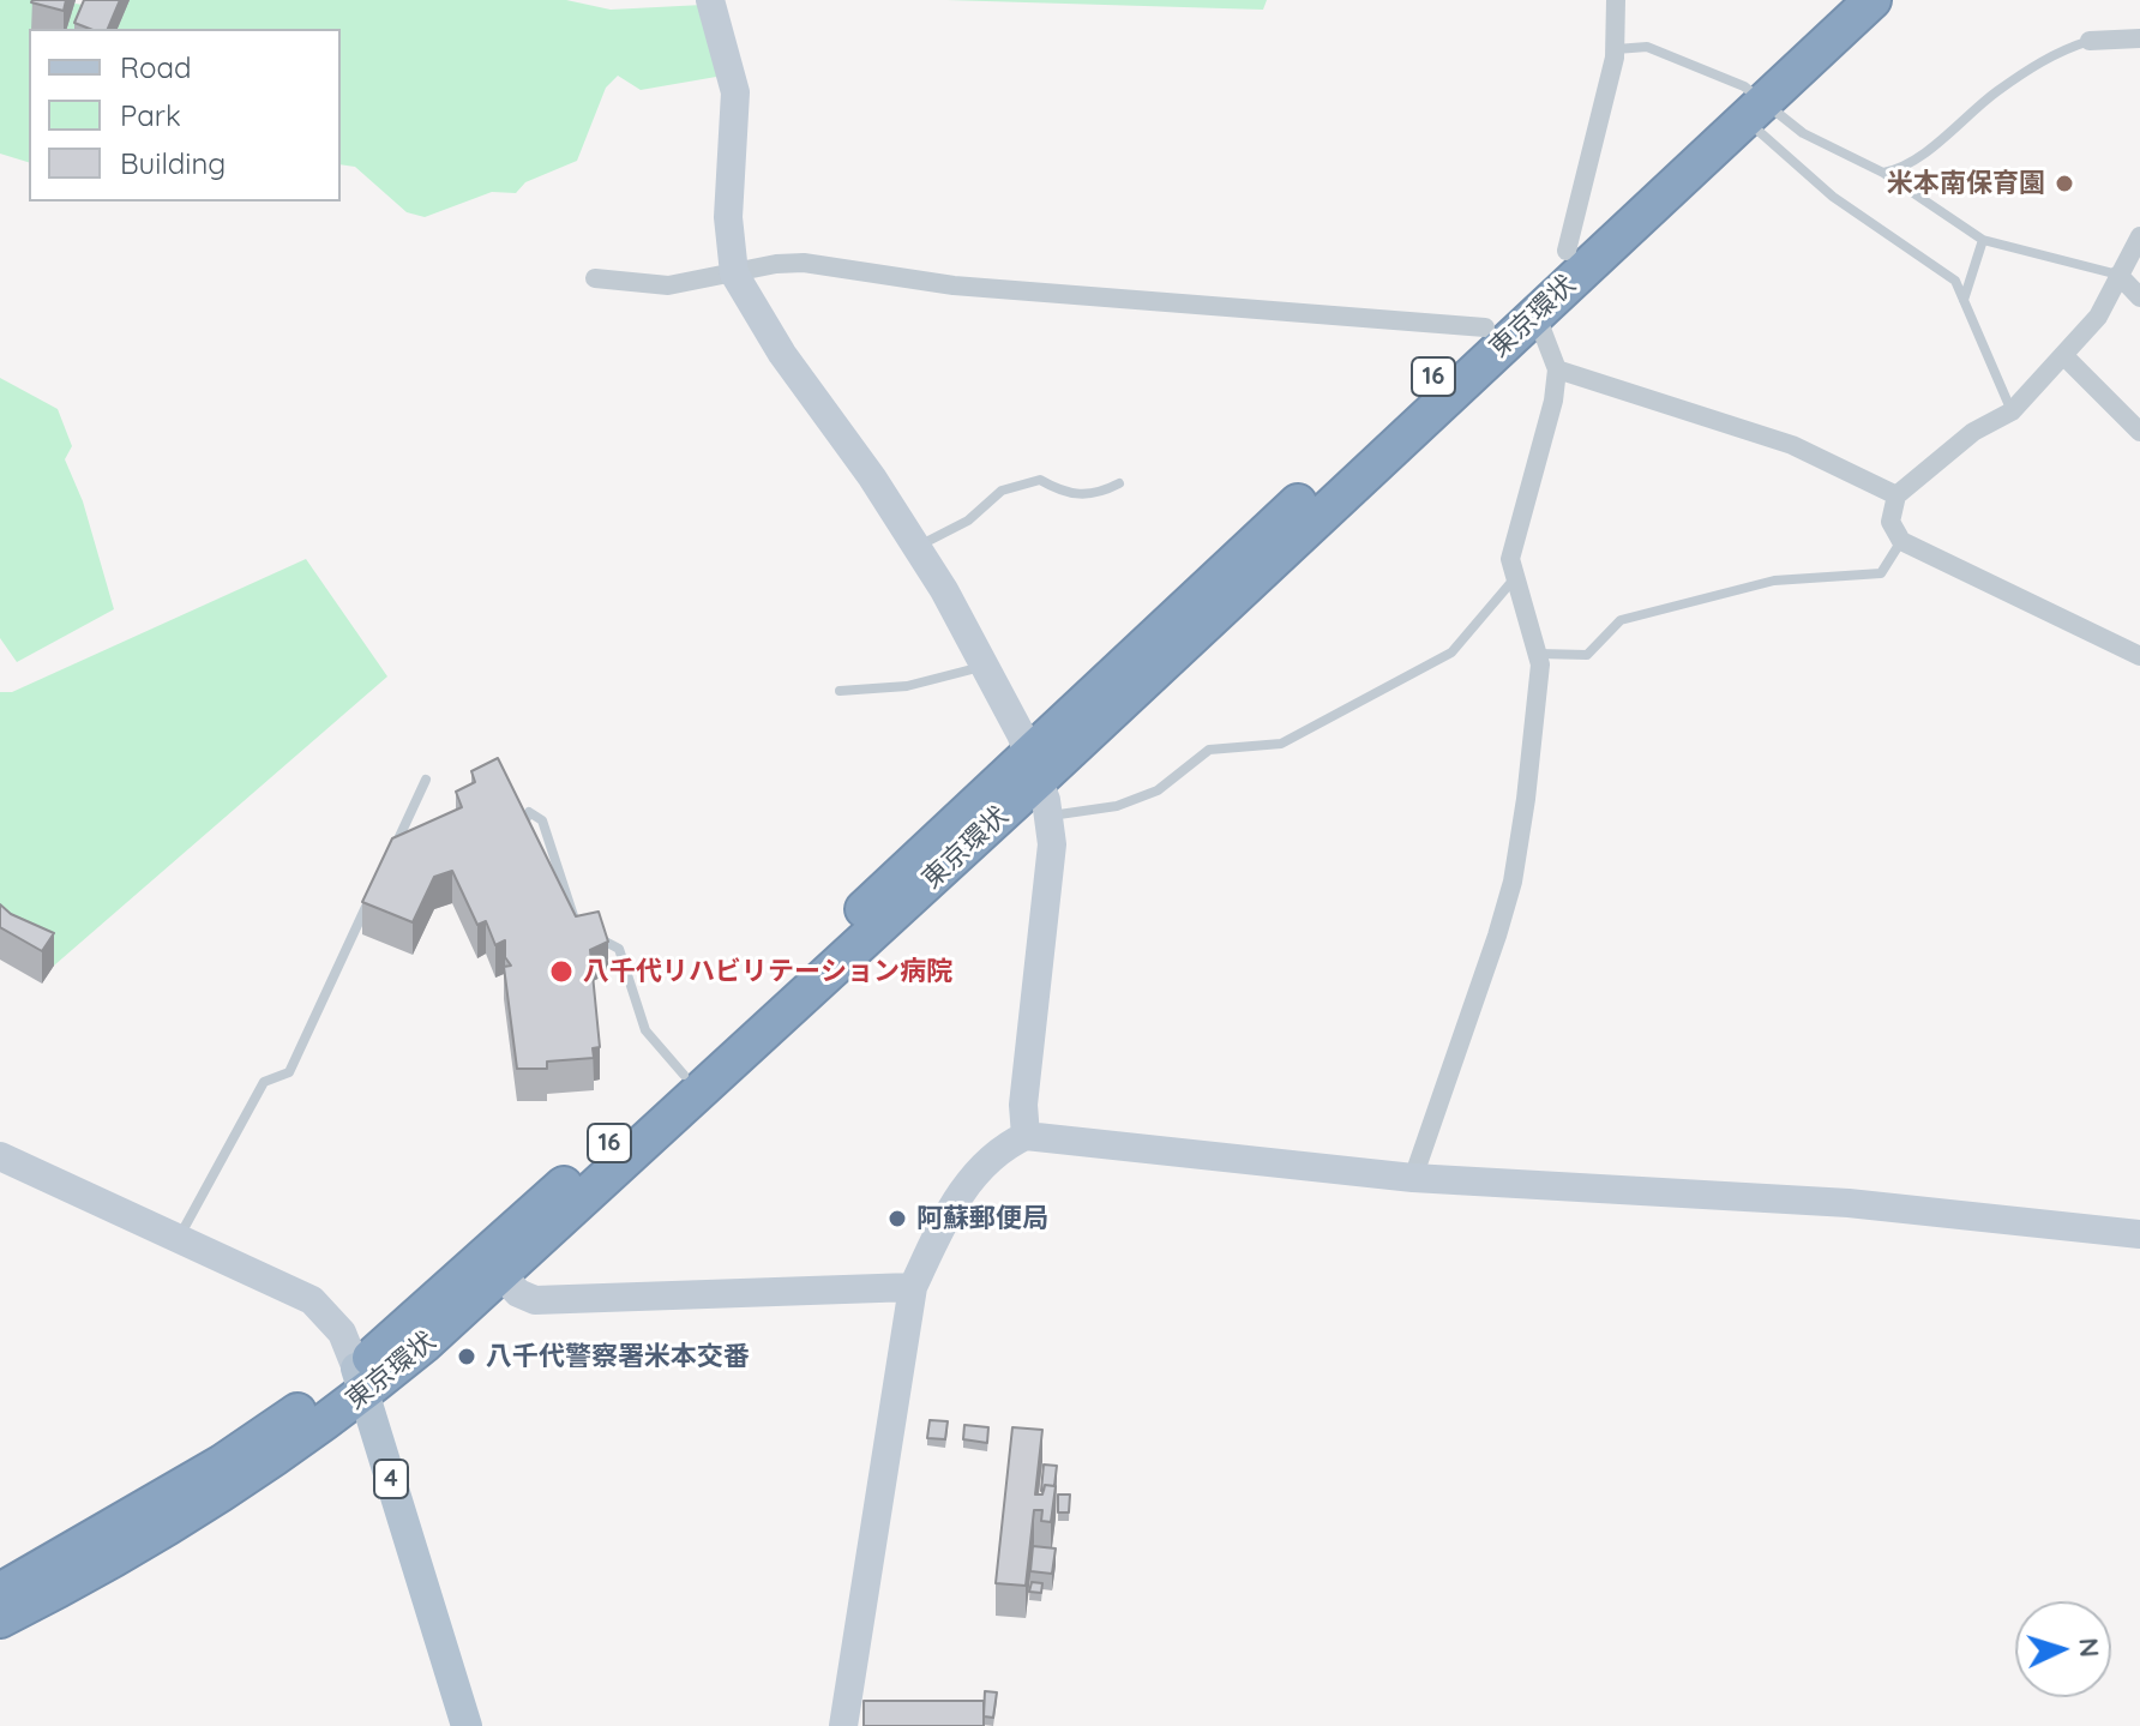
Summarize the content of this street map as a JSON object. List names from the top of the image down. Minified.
{"streets":{"highway":["東京環状","16"],"main road":["4"]},"crossings":[["東京環状","4"]],"places":["米本南保育園","八千代リハビリテーション病院","阿蘇郵便局","八千代警察署米本交番"],"legend":["Road","Park","Building"],"north":"right"}
